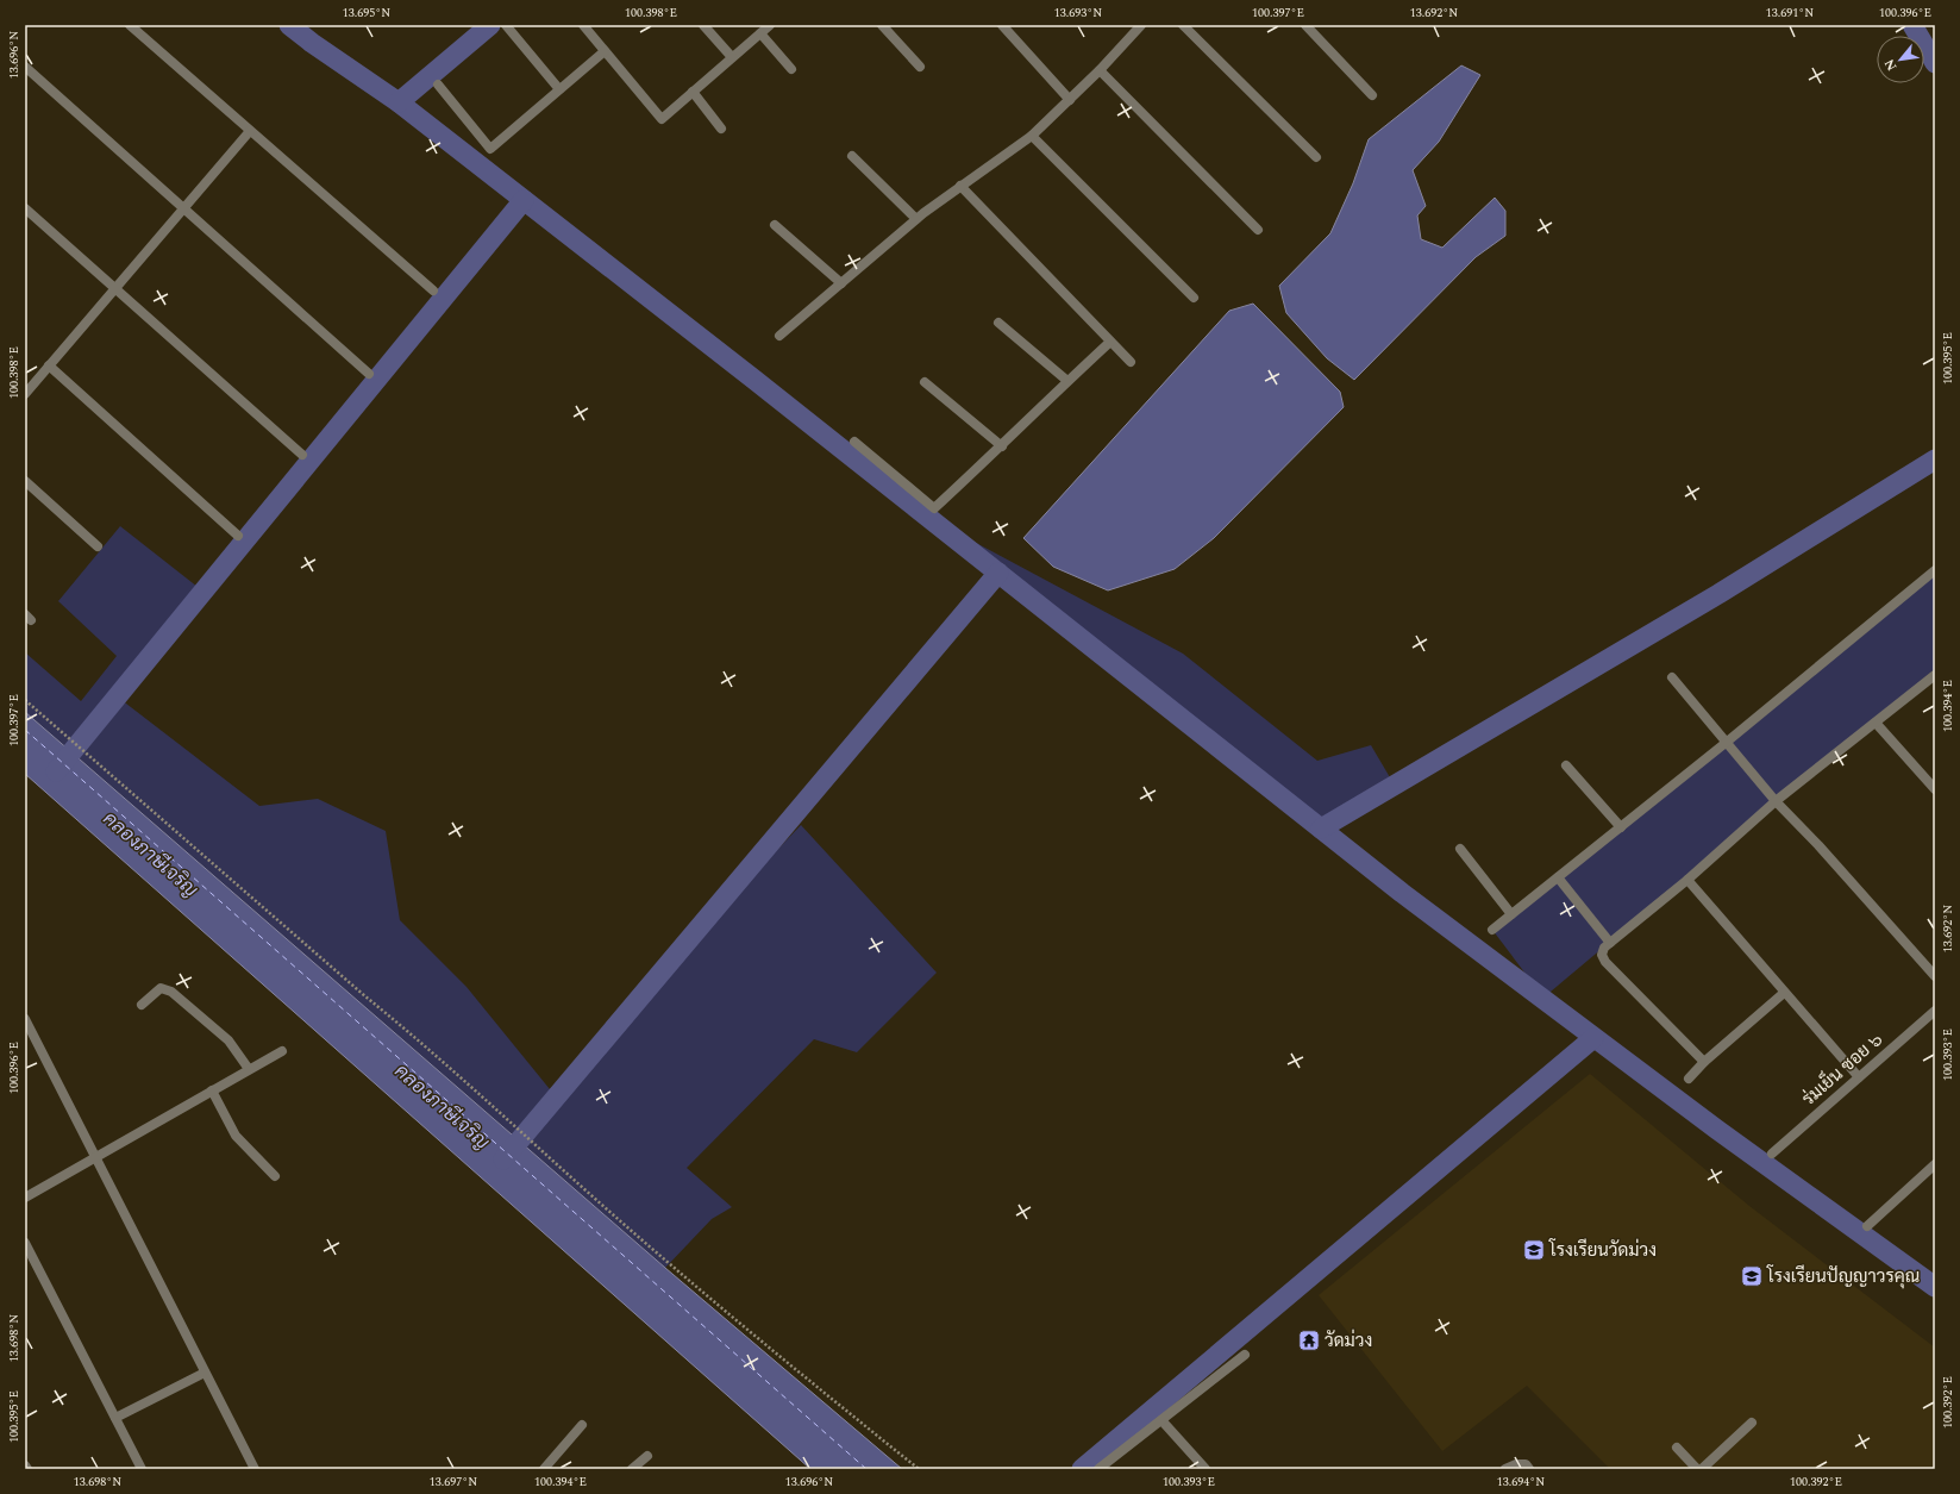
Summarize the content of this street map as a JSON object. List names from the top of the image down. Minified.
{"streets":{"street":["ร่มเย็น ซอย ๖"]},"water":["คลองภาษีเจริญ"],"places":{"school or university":["โรงเรียนวัดม่วง","โรงเรียนปัญญาวรคุณ"],"temple":["วัดม่วง"]},"north":"bottom left","coordinates":["13.695°N","100.398°E","13.693°N","100.397°E","13.692°N","13.691°N","100.396°E","13.696°N","100.395°E","100.394°E","100.393°E","13.698°N","100.392°E","13.697°N","13.694°N"]}
